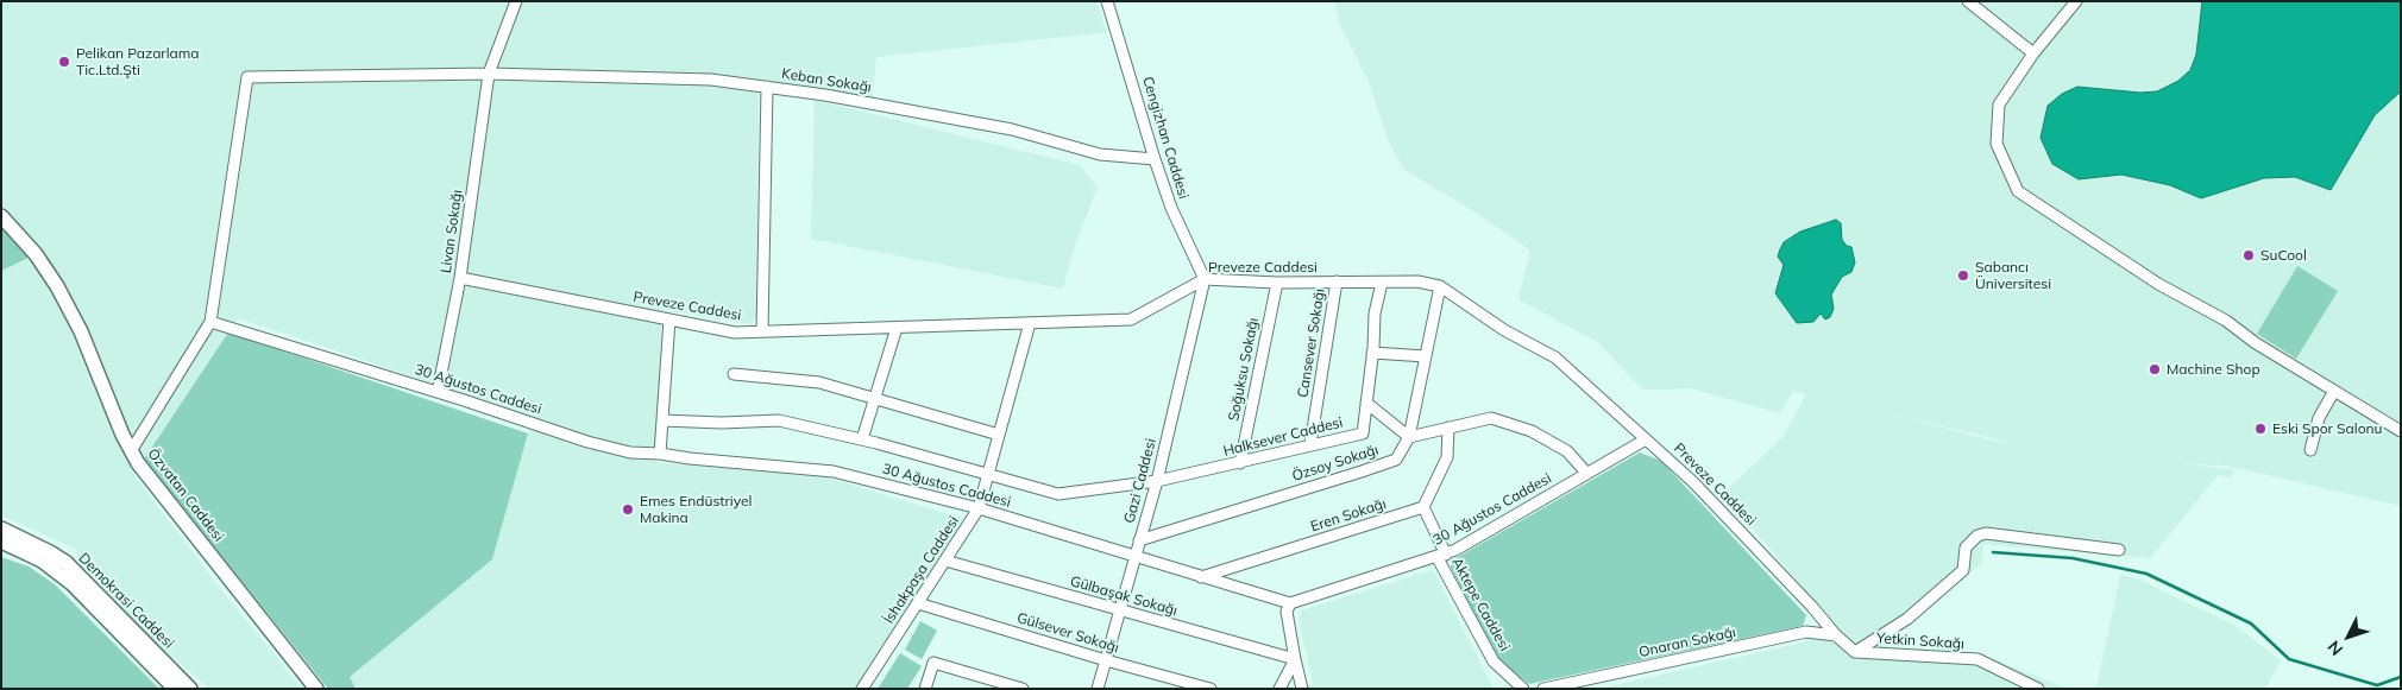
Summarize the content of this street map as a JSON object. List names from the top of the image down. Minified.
{"streets":{"main road":["Özvatan Caddesi","Demokrasi Caddesi"],"street":["Keban Sokağı","Cengizhan Caddesi","Livan Sokağı","Preveze Caddesi","Cansever Sokağı","Soğuksu Sokağı","30 Ağustos Caddesi","Halksever Caddesi","Özsoy Sokağı","Gazi Caddesi","Eren Sokağı","İshakpaşa Caddesi","Gülbaşak Sokağı","Aktepe Caddesi","Gülsever Sokağı","Yetkin Sokağı","Onaran Sokağı"]},"crossings":[["Keban Sokağı","Cengizhan Caddesi"],["Keban Sokağı","Livan Sokağı"],["Keban Sokağı","30 Ağustos Caddesi"],["Cengizhan Caddesi","Preveze Caddesi"],["Cengizhan Caddesi","Gazi Caddesi"],["Livan Sokağı","Preveze Caddesi"],["Livan Sokağı","30 Ağustos Caddesi"],["Preveze Caddesi","Cansever Sokağı"],["Preveze Caddesi","Soğuksu Sokağı"],["Preveze Caddesi","30 Ağustos Caddesi"],["Preveze Caddesi","Halksever Caddesi"],["Preveze Caddesi","Gazi Caddesi"],["Preveze Caddesi","İshakpaşa Caddesi"],["Preveze Caddesi","Yetkin Sokağı"],["Preveze Caddesi","Onaran Sokağı"],["Cansever Sokağı","Halksever Caddesi"],["Soğuksu Sokağı","Halksever Caddesi"],["30 Ağustos Caddesi","Gazi Caddesi"],["30 Ağustos Caddesi","Eren Sokağı"],["30 Ağustos Caddesi","İshakpaşa Caddesi"],["30 Ağustos Caddesi","Aktepe Caddesi"],["Halksever Caddesi","Gazi Caddesi"],["Halksever Caddesi","İshakpaşa Caddesi"],["Özsoy Sokağı","Gazi Caddesi"],["Gazi Caddesi","Gülbaşak Sokağı"],["Gazi Caddesi","Gülsever Sokağı"],["Eren Sokağı","Aktepe Caddesi"],["İshakpaşa Caddesi","Gülbaşak Sokağı"],["İshakpaşa Caddesi","Gülsever Sokağı"],["Yetkin Sokağı","Onaran Sokağı"]],"places":["Pelikan Pazarlama Tic.Ltd.Şti","SuCool","Sabancı Üniversitesi","Machine Shop","Eski Spor Salonu","Emes Endüstriyel Makina"],"north":"bottom left"}
